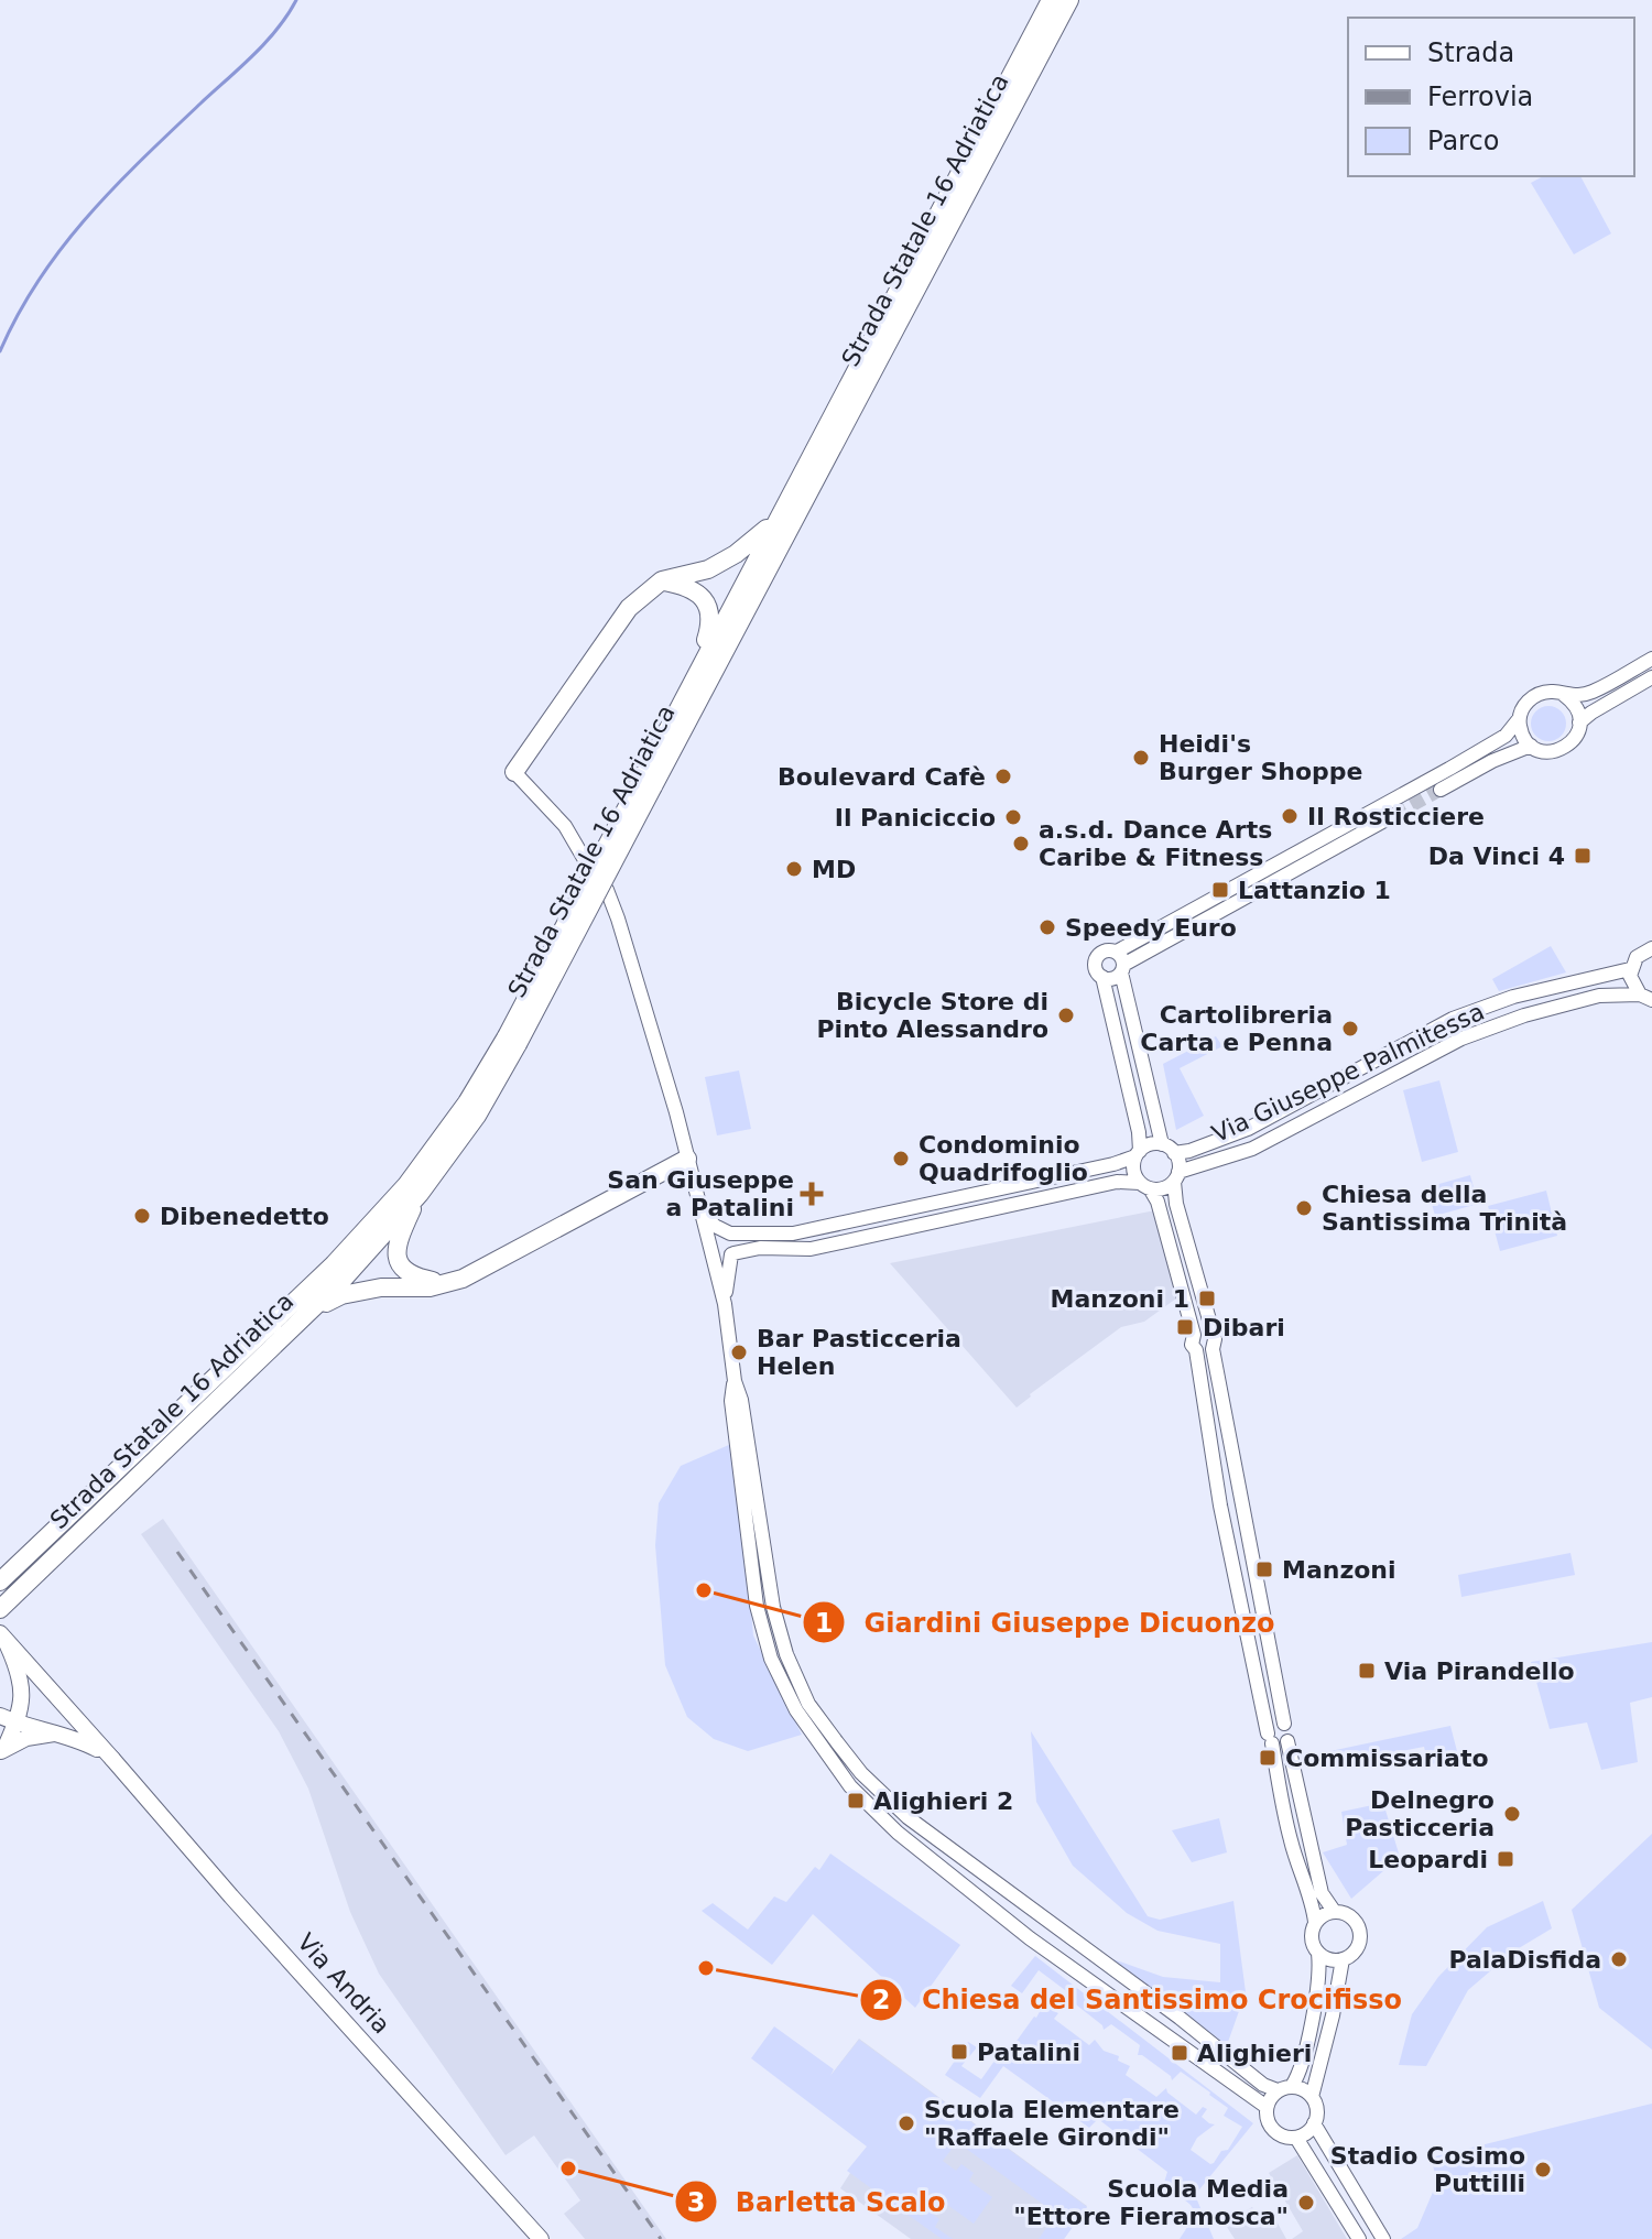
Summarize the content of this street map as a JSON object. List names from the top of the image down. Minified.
{"streets":{"highway":["Strada Statale 16 Adriatica"],"main road":["Via Andria"],"street":["Via Giuseppe Palmitessa"]},"places":{"other":["Heidi's Burger Shoppe","Boulevard Cafè","Il Rosticciere","Il Paniciccio","a.s.d. Dance Arts Caribe & Fitness","MD","Speedy Euro","Bicycle Store di Pinto Alessandro","Cartolibreria Carta e Penna","Condominio Quadrifoglio","Chiesa della Santissima Trinità","Dibenedetto","Bar Pasticceria Helen","Giardini Giuseppe Dicuonzo","Delnegro Pasticceria","PalaDisfida","Chiesa del Santissimo Crocifisso","Scuola Elementare \"Raffaele Girondi\"","Barletta Scalo","Stadio Cosimo Puttilli","Scuola Media \"Ettore Fieramosca\""],"transit":["Da Vinci 4","Lattanzio 1","Manzoni 1","Dibari","Manzoni","Via Pirandello","Commissariato","Alighieri 2","Leopardi","Patalini","Alighieri"],"health":["San Giuseppe a Patalini"]},"legend":["Strada","Ferrovia","Parco"]}
